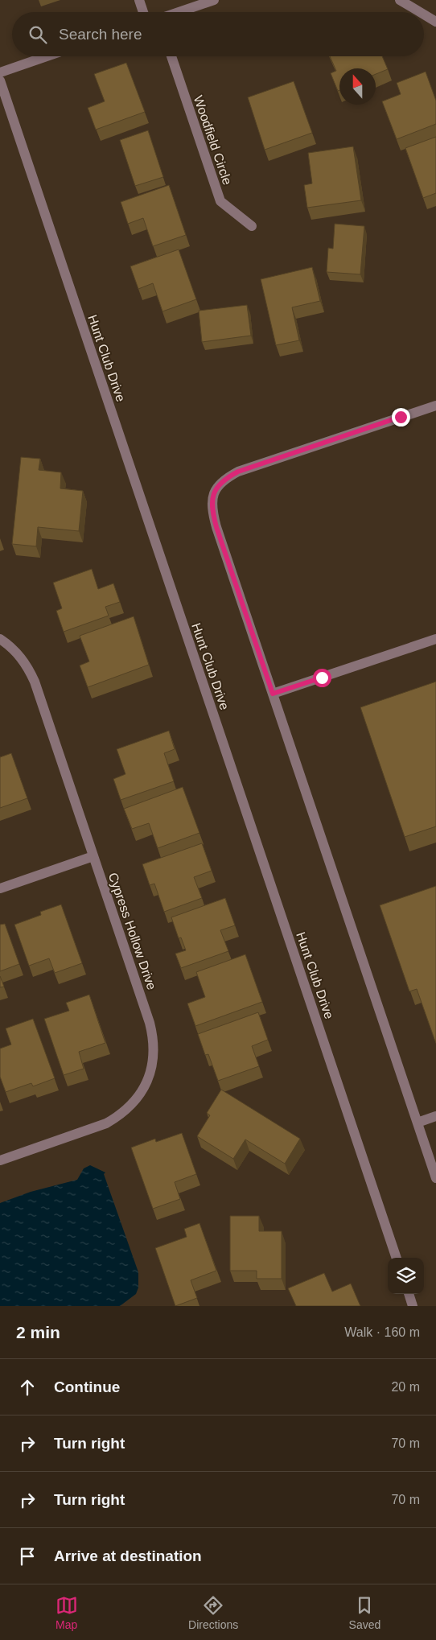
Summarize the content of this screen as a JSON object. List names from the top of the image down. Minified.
{"streets":{"street":["Woodfield Circle","Hunt Club Drive","Cypress Hollow Drive"]},"north":"top","page":{"search":"Search here","heading":["2 min","Walk · 160 m"],"list":[["Continue","20 m"],["Turn right","70 m"],["Turn right","70 m"],"Arrive at destination"],"nav":["Map","Directions","Saved"]}}
